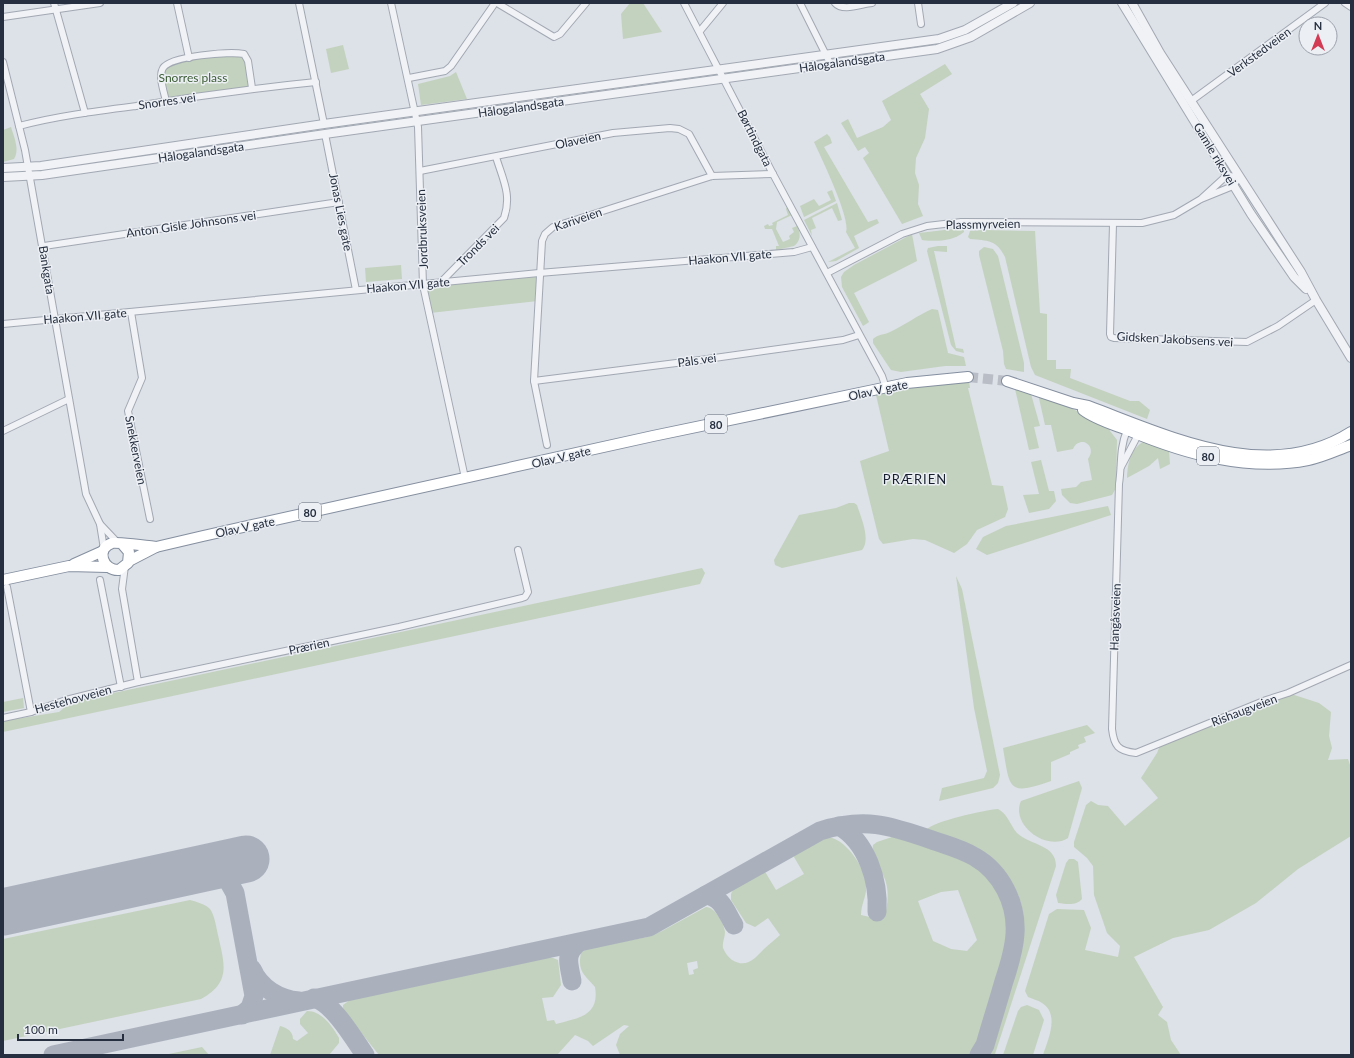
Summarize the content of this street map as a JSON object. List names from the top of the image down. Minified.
{"streets":{"highway":["Olav V gate","80"],"street":["Verkstedveien","Hålogalandsgata","Snorres vei","Børtindgata","Olaveien","Gamle riksvei","Jonas Lies gate","Kariveien","Anton Gisle Johnsons vei","Plassmyrveien","Jordbruksveien","Tronds vei","Haakon VII gate","Bankgata","Gidsken Jakobsens vei","Påls vei","Snekkerveien","Hangåsveien","Prærien","Hestehovveien","Rishaugveien"]},"crossings":[["Verkstedveien","Gamle riksvei"],["Hålogalandsgata","Børtindgata"],["Hålogalandsgata","Jonas Lies gate"],["Hålogalandsgata","Jordbruksveien"],["Hålogalandsgata","Bankgata"],["Snorres vei","Bankgata"],["Børtindgata","Kariveien"],["Børtindgata","Plassmyrveien"],["Børtindgata","Haakon VII gate"],["Olaveien","Kariveien"],["Olaveien","Jordbruksveien"],["Olaveien","Tronds vei"],["Gamle riksvei","Plassmyrveien"],["Gamle riksvei","Gidsken Jakobsens vei"],["Jonas Lies gate","Anton Gisle Johnsons vei"],["Jonas Lies gate","Haakon VII gate"],["Kariveien","Haakon VII gate"],["Kariveien","Påls vei"],["Anton Gisle Johnsons vei","Bankgata"],["Plassmyrveien","Gidsken Jakobsens vei"],["Jordbruksveien","Haakon VII gate"],["Jordbruksveien","Olav V gate"],["Tronds vei","Haakon VII gate"],["Haakon VII gate","Bankgata"],["Haakon VII gate","Snekkerveien"],["Bankgata","Olav V gate"],["Bankgata","80"],["Olav V gate","80"],["80","Hestehovveien"],["Hangåsveien","Rishaugveien"],["Prærien","Hestehovveien"]],"districts":["PRÆRIEN"],"parks":["Snorres plass"],"scale_bar":"100 m","north":"top"}
